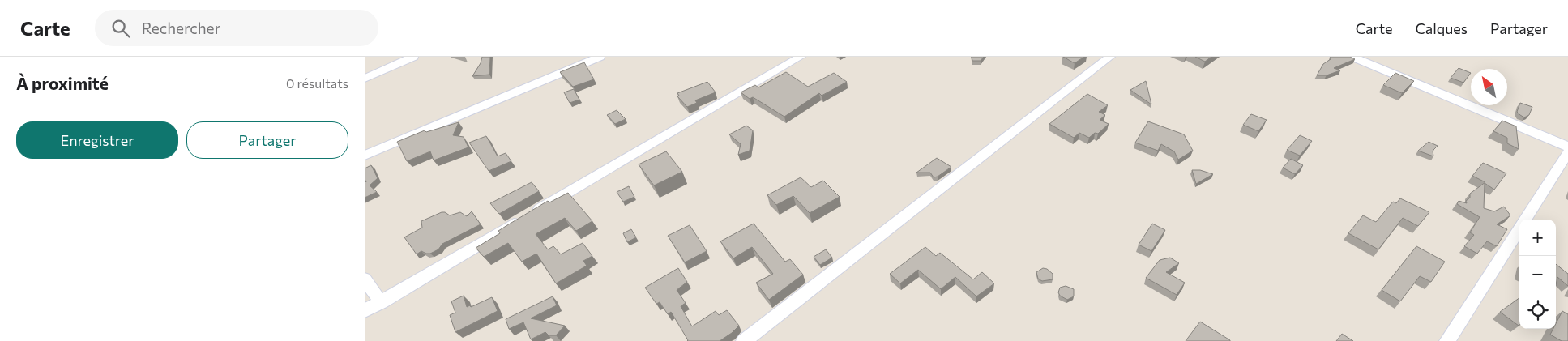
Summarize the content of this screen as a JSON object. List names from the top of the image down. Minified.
{"north":"top left","page":{"header":"Carte","search":"Rechercher","nav":["Carte","Calques","Partager"],"heading":["À proximité","0 résultats"],"buttons":["Enregistrer","Partager"],"map_buttons":["+","−"]}}
